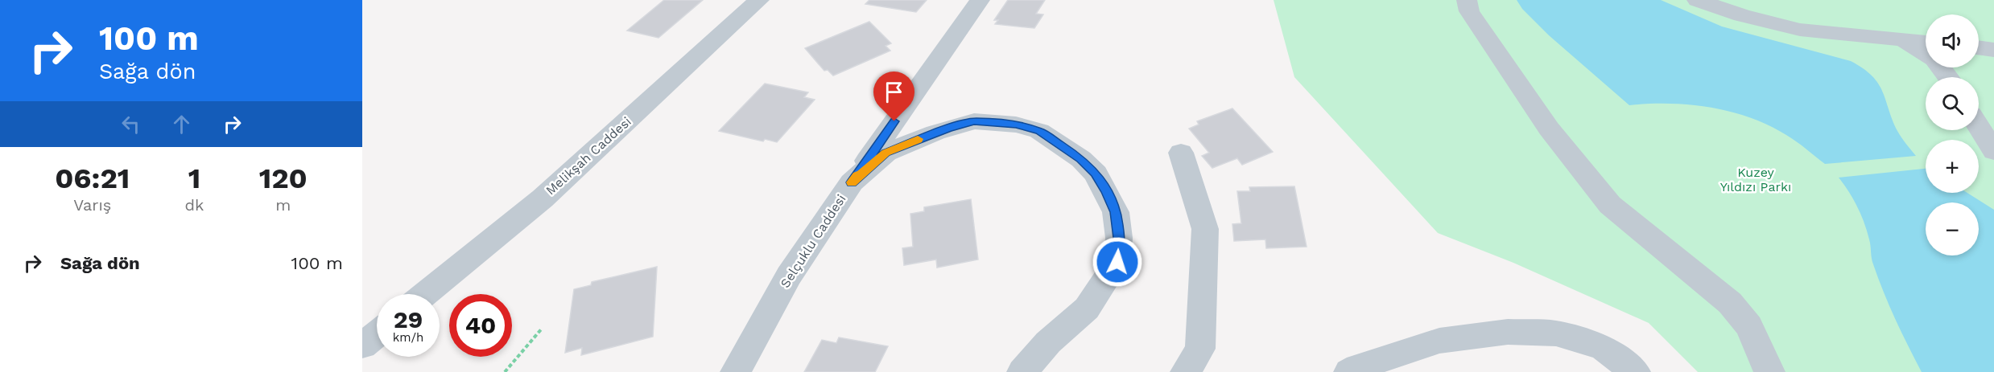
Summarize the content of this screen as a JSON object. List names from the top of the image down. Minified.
{"streets":{"street":["Melikşah Caddesi","Selçuklu Caddesi"]},"parks":["Kuzey Yıldızı Parkı"],"page":{"turn":["100 m","Sağa dön"],"map_buttons":["+","−"],"eta":["06:21","Varış","1","dk","120","m"],"list":[{"name":"Sağa dön","value":"100 m"}],"speed":"29 km/h","limit":"40"}}
